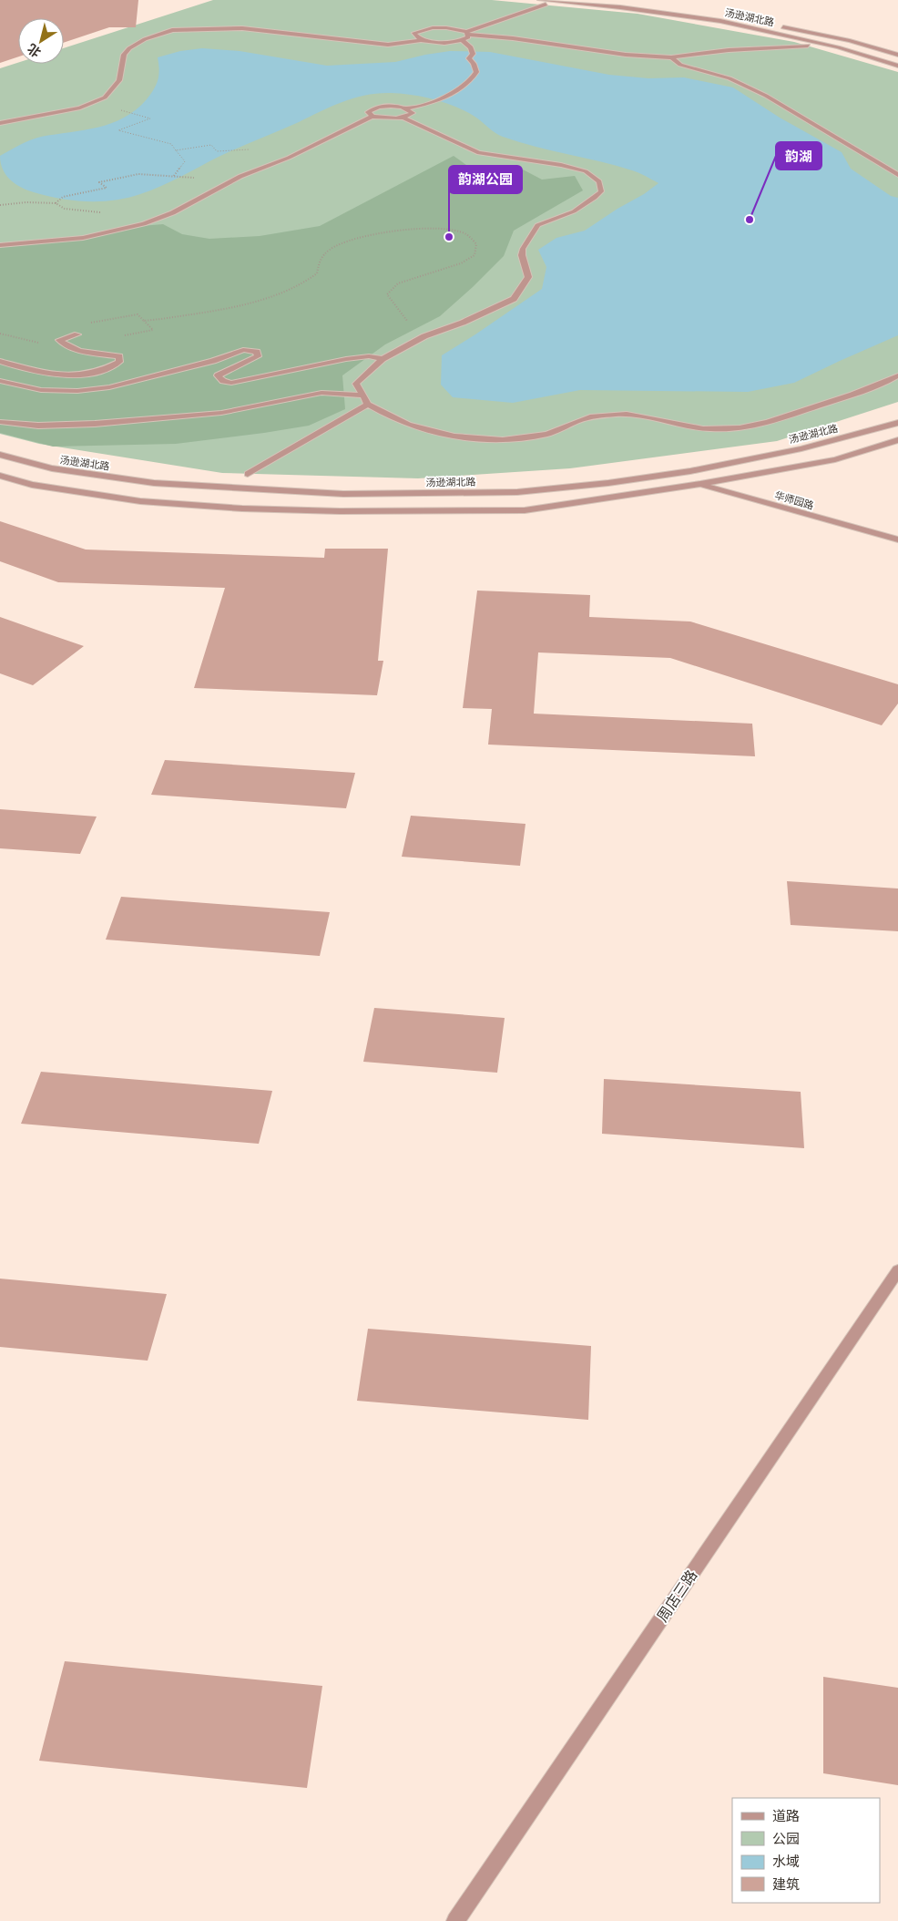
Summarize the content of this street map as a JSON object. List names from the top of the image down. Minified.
{"streets":{"street":["汤逊湖北路","华师园路","周店三路"]},"places":["韵湖","韵湖公园"],"legend":["道路","公园","水域","建筑"],"north":"bottom left"}
